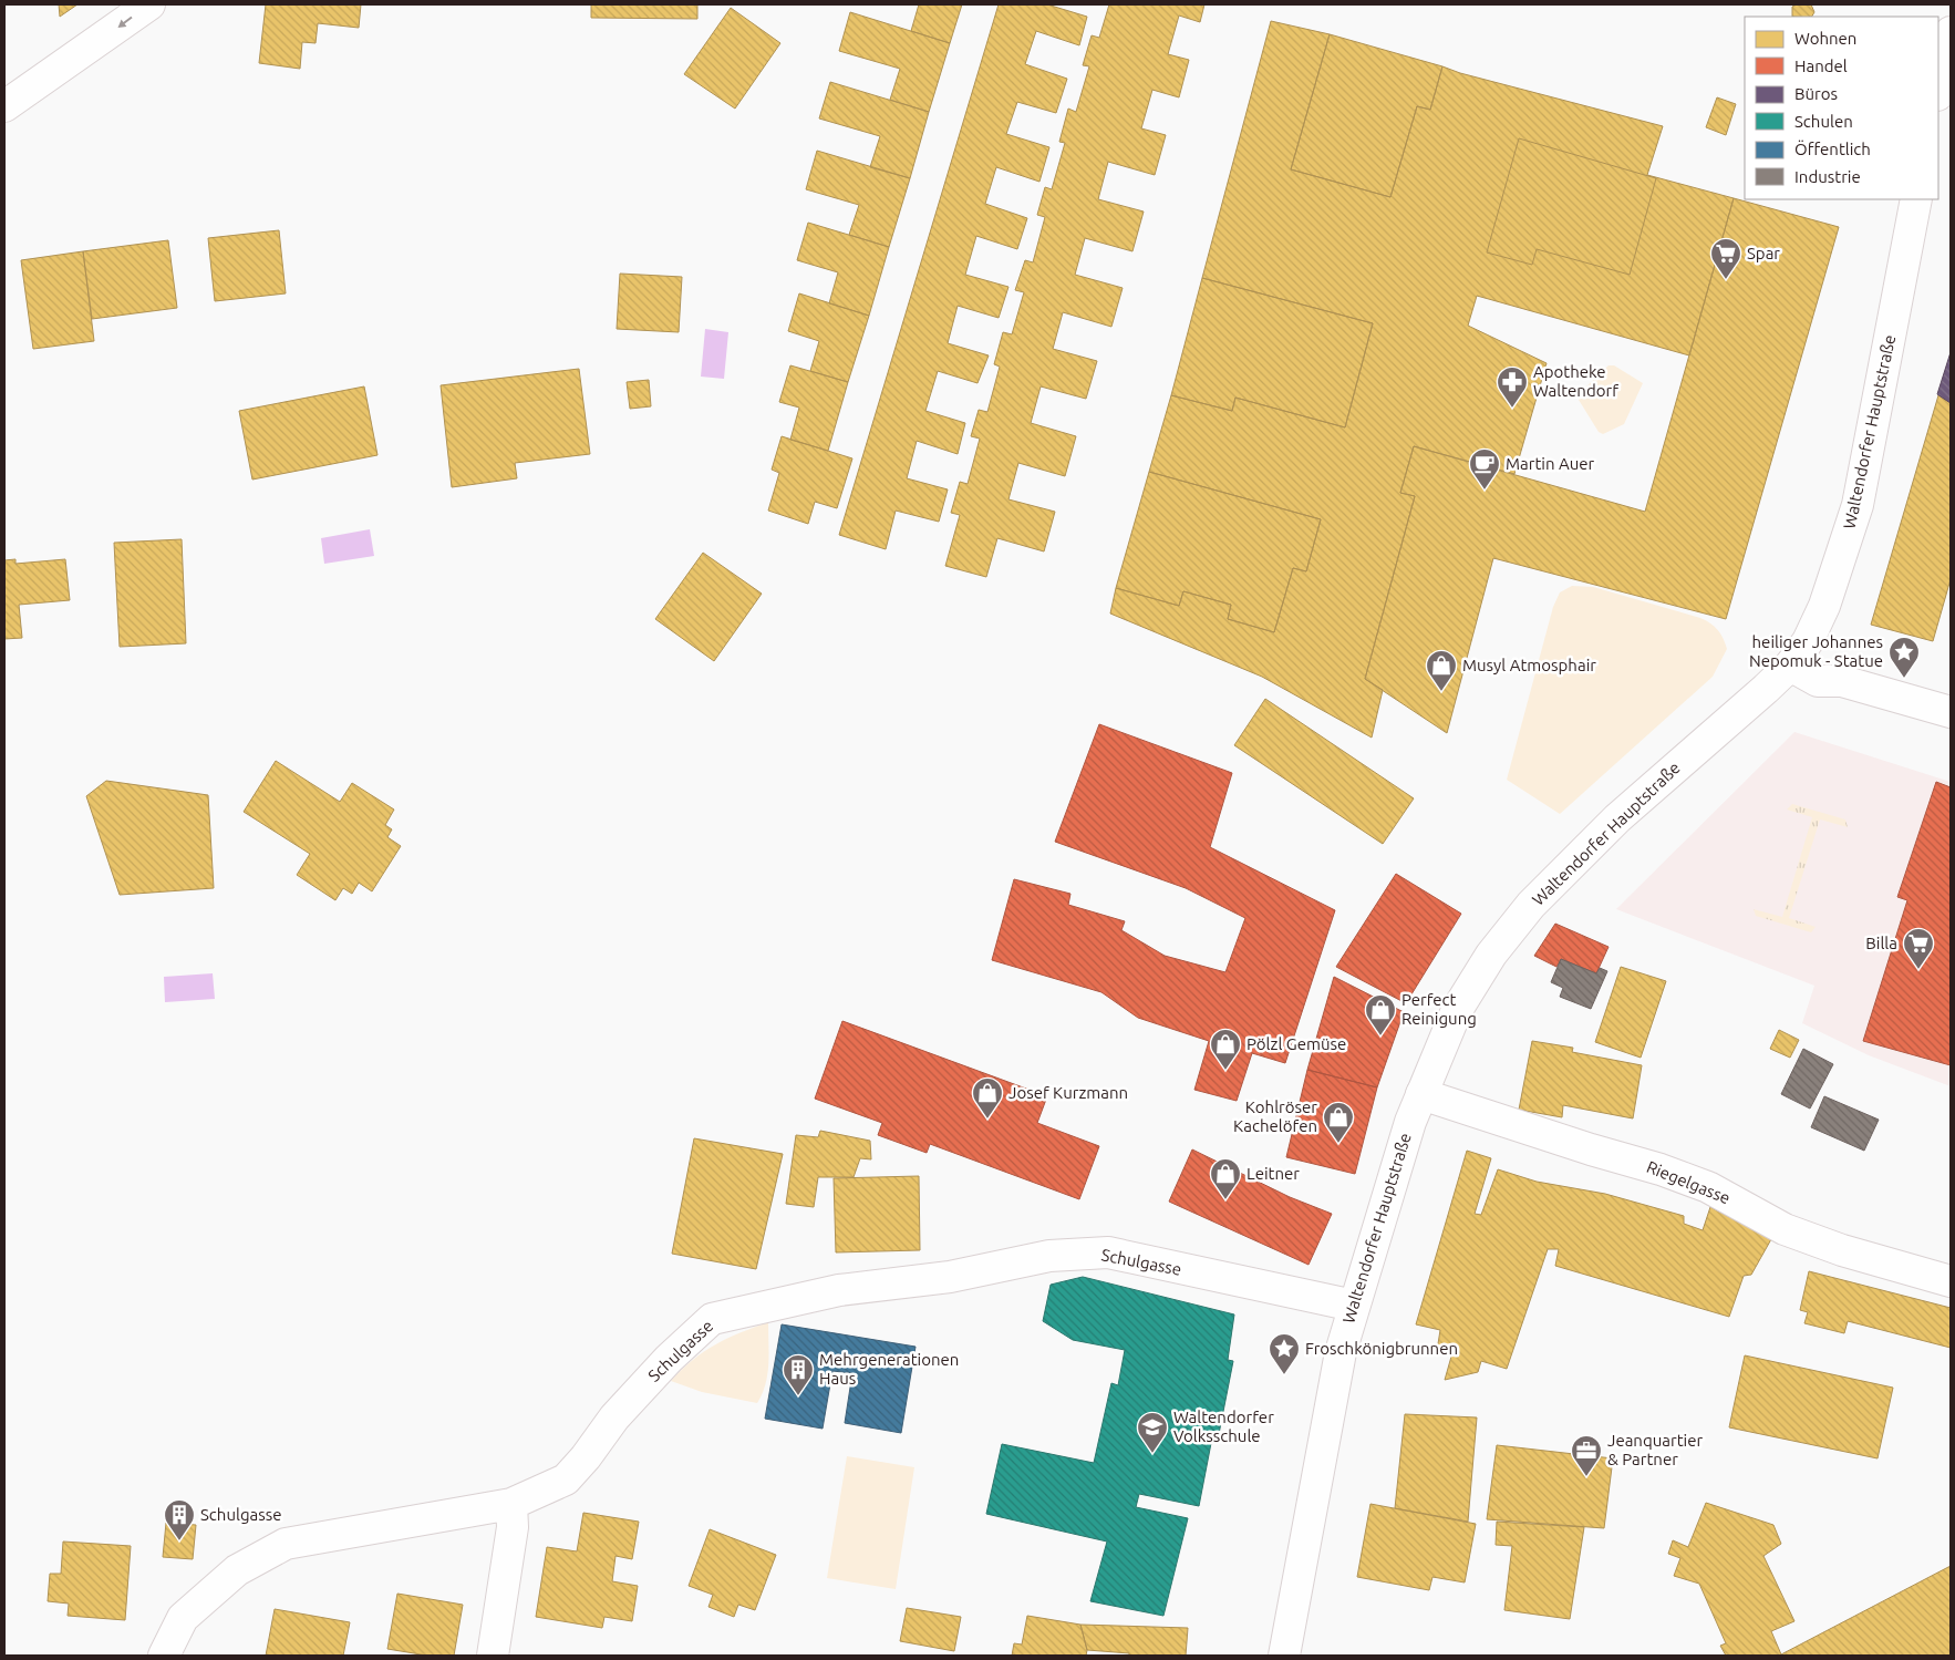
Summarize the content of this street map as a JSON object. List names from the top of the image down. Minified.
{"streets":{"street":["Waltendorfer Hauptstraße","Riegelgasse","Schulgasse"]},"crossings":[["Waltendorfer Hauptstraße","Riegelgasse"],["Waltendorfer Hauptstraße","Schulgasse"]],"places":{"supermarket":["Spar","Billa"],"pharmacy":["Apotheke Waltendorf"],"cafe":["Martin Auer"],"place":["heiliger Johannes Nepomuk - Statue","Froschkönigbrunnen"],"shop":["Musyl Atmosphair","Perfect Reinigung","Pölzl Gemüse","Josef Kurzmann","Kohlröser Kachelöfen","Leitner"],"building":["Mehrgenerationen Haus","Schulgasse"],"school or university":["Waltendorfer Volksschule"],"office":["Jeanquartier & Partner"]},"legend":["Wohnen","Handel","Büros","Schulen","Öffentlich","Industrie"]}
